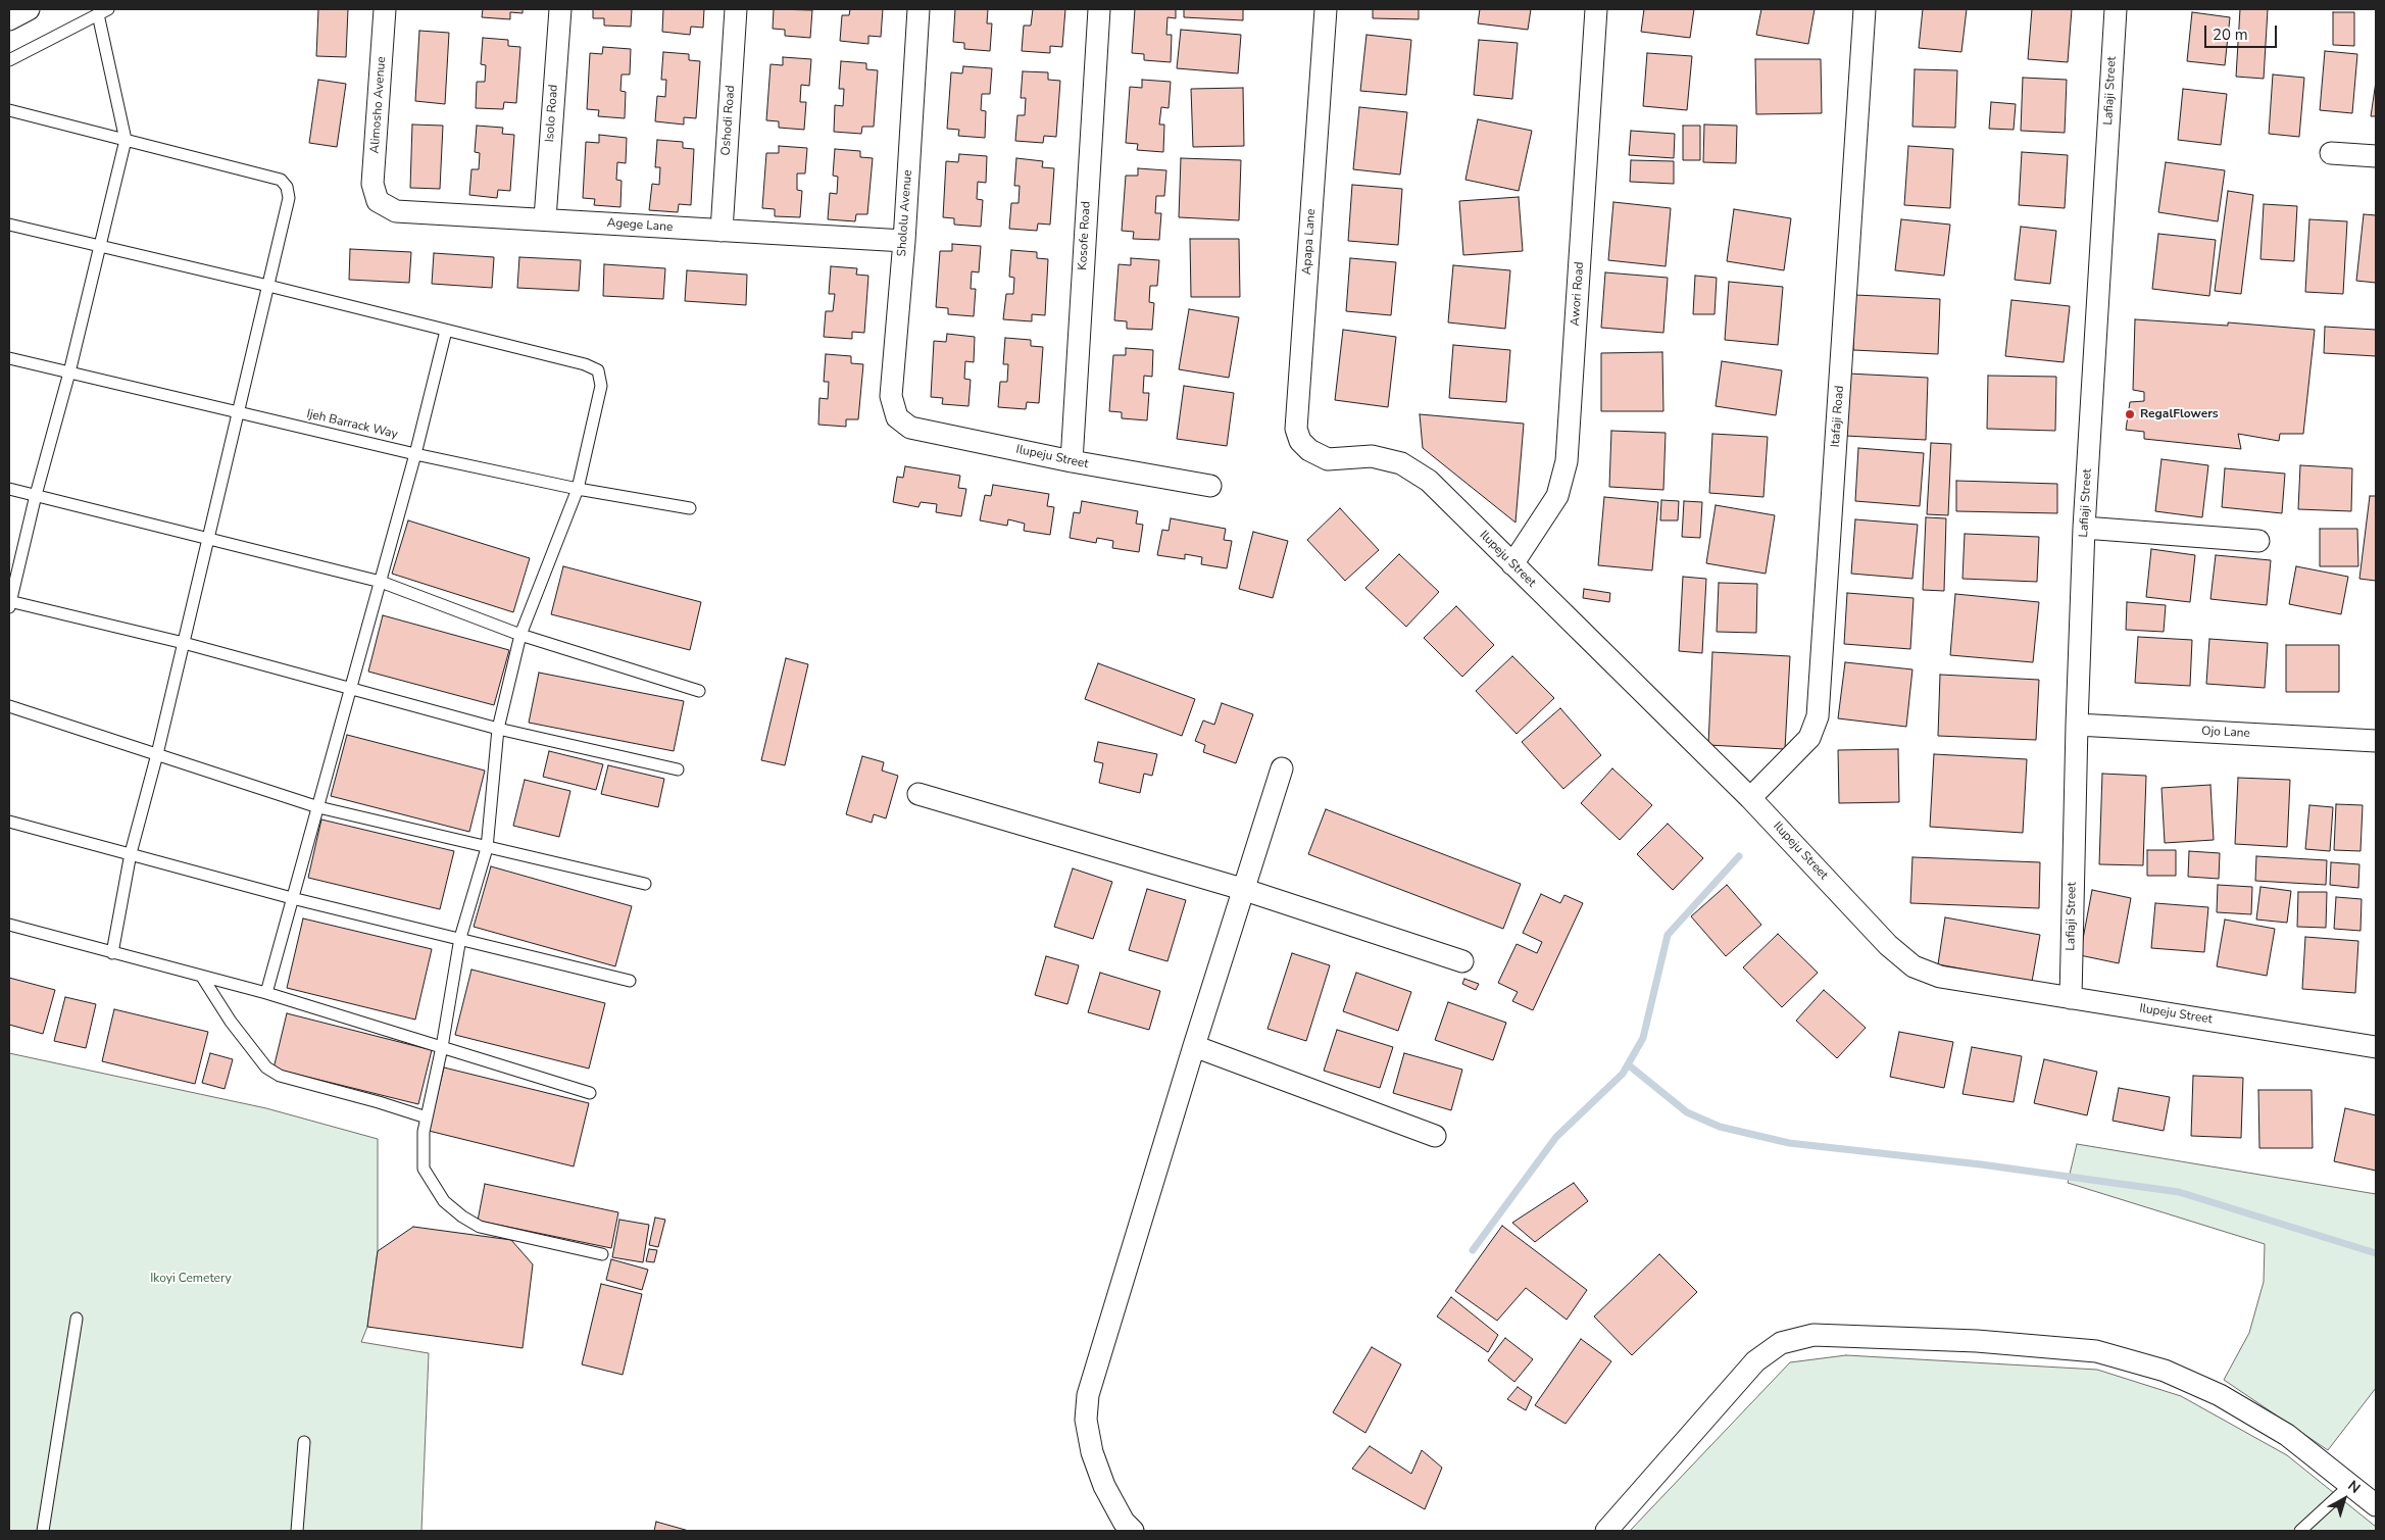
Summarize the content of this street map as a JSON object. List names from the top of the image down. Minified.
{"streets":{"street":["Lafiaji Street","Alimosho Avenue","Isolo Road","Oshodi Road","Shololu Avenue","Agege Lane","Kosofe Road","Apapa Lane","Awori Road","Itafaji Road","Ilupeju Street","Ojo Lane"],"lane":["Ijeh Barrack Way"]},"crossings":[["Lafiaji Street","Ilupeju Street"],["Lafiaji Street","Ojo Lane"],["Alimosho Avenue","Agege Lane"],["Isolo Road","Agege Lane"],["Oshodi Road","Agege Lane"],["Shololu Avenue","Agege Lane"],["Shololu Avenue","Ilupeju Street"],["Kosofe Road","Ilupeju Street"],["Apapa Lane","Ilupeju Street"],["Awori Road","Ilupeju Street"],["Itafaji Road","Ilupeju Street"]],"parks":["Ikoyi Cemetery"],"places":["RegalFlowers"],"scale_bar":"20 m","north":"top right"}
